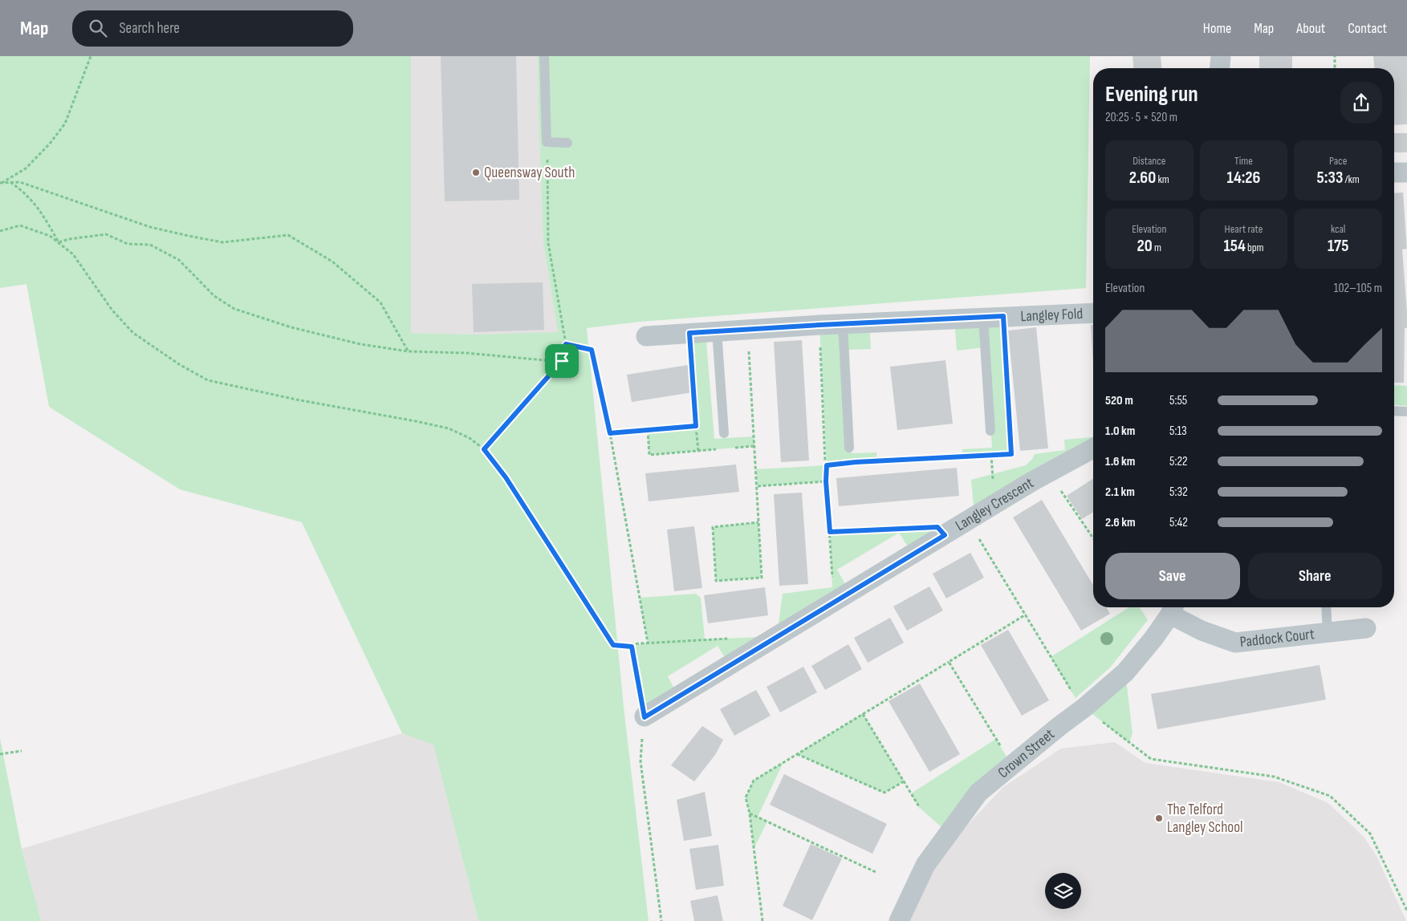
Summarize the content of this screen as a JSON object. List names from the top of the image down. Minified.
{"streets":{"street":["Langley Fold","Langley Crescent","Paddock Court","Crown Street"]},"crossings":[["Paddock Court","Crown Street"]],"places":["Queensway South","The Telford Langley School"],"page":{"header":"Map","search":"Search here","nav":["Home","Map","About","Contact"],"heading":["Evening run","20:25 · 5 × 520 m"],"stats":[["Distance","2.60 km"],["Time","14:26"],["Pace","5:33 /km"],["Elevation","20 m"],["Heart rate","154 bpm"],["kcal","175"]],"chart":["Elevation","102–105 m"],"list":[{"name":"520 m","note":"5:55"},{"name":"1.0 km","note":"5:13"},{"name":"1.6 km","note":"5:22"},{"name":"2.1 km","note":"5:32"},{"name":"2.6 km","note":"5:42"}],"buttons":["Save","Share"]}}
